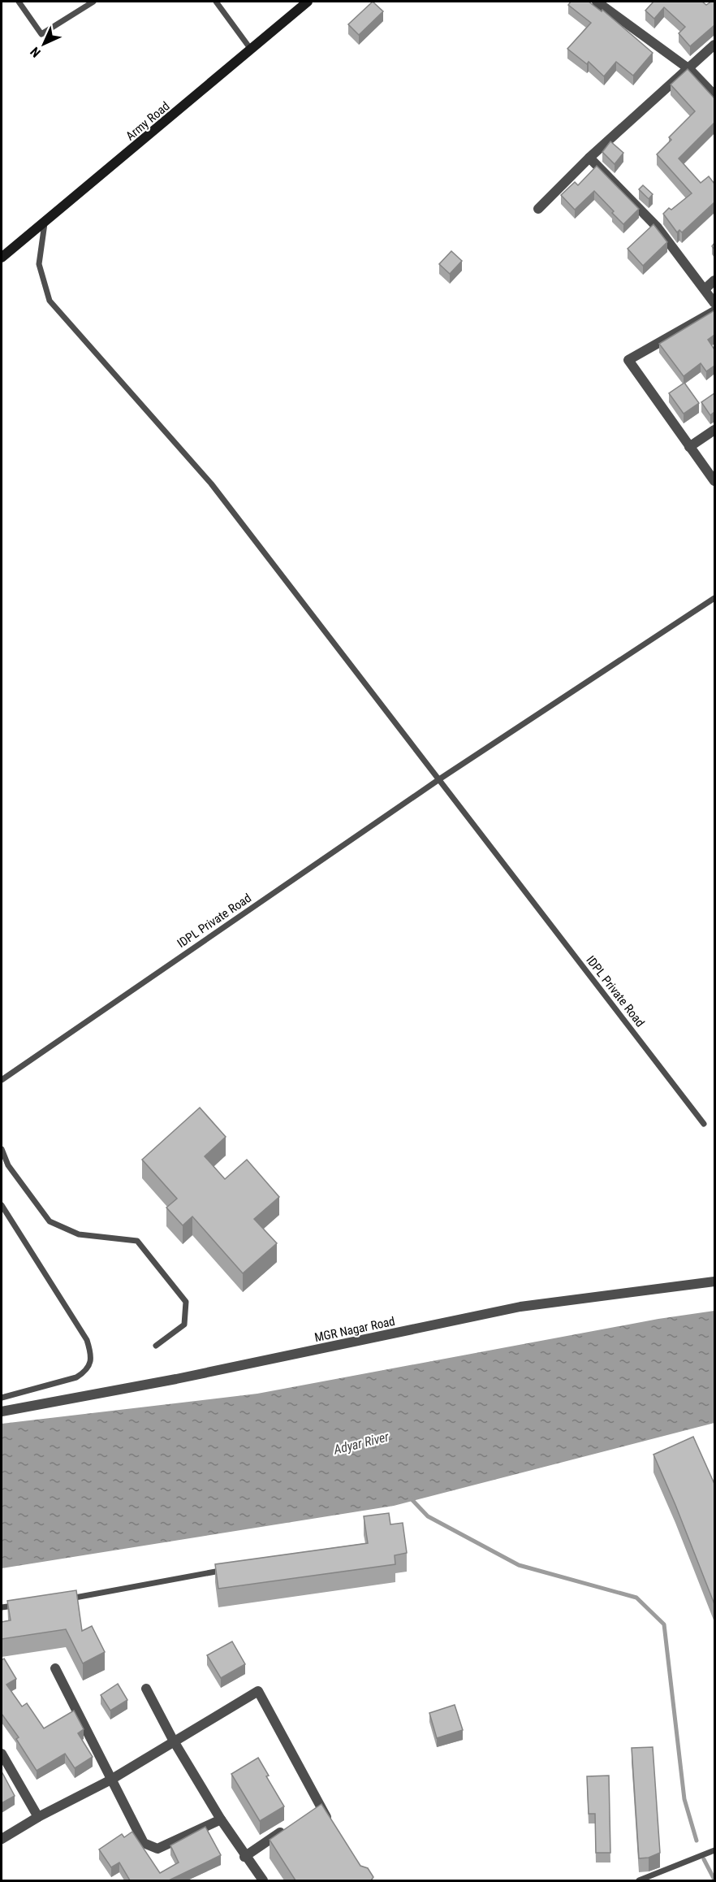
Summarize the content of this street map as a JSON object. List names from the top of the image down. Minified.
{"streets":{"street":["Army Road","MGR Nagar Road"],"lane":["IDPL Private Road"]},"water":["Adyar River"],"north":"bottom left"}
